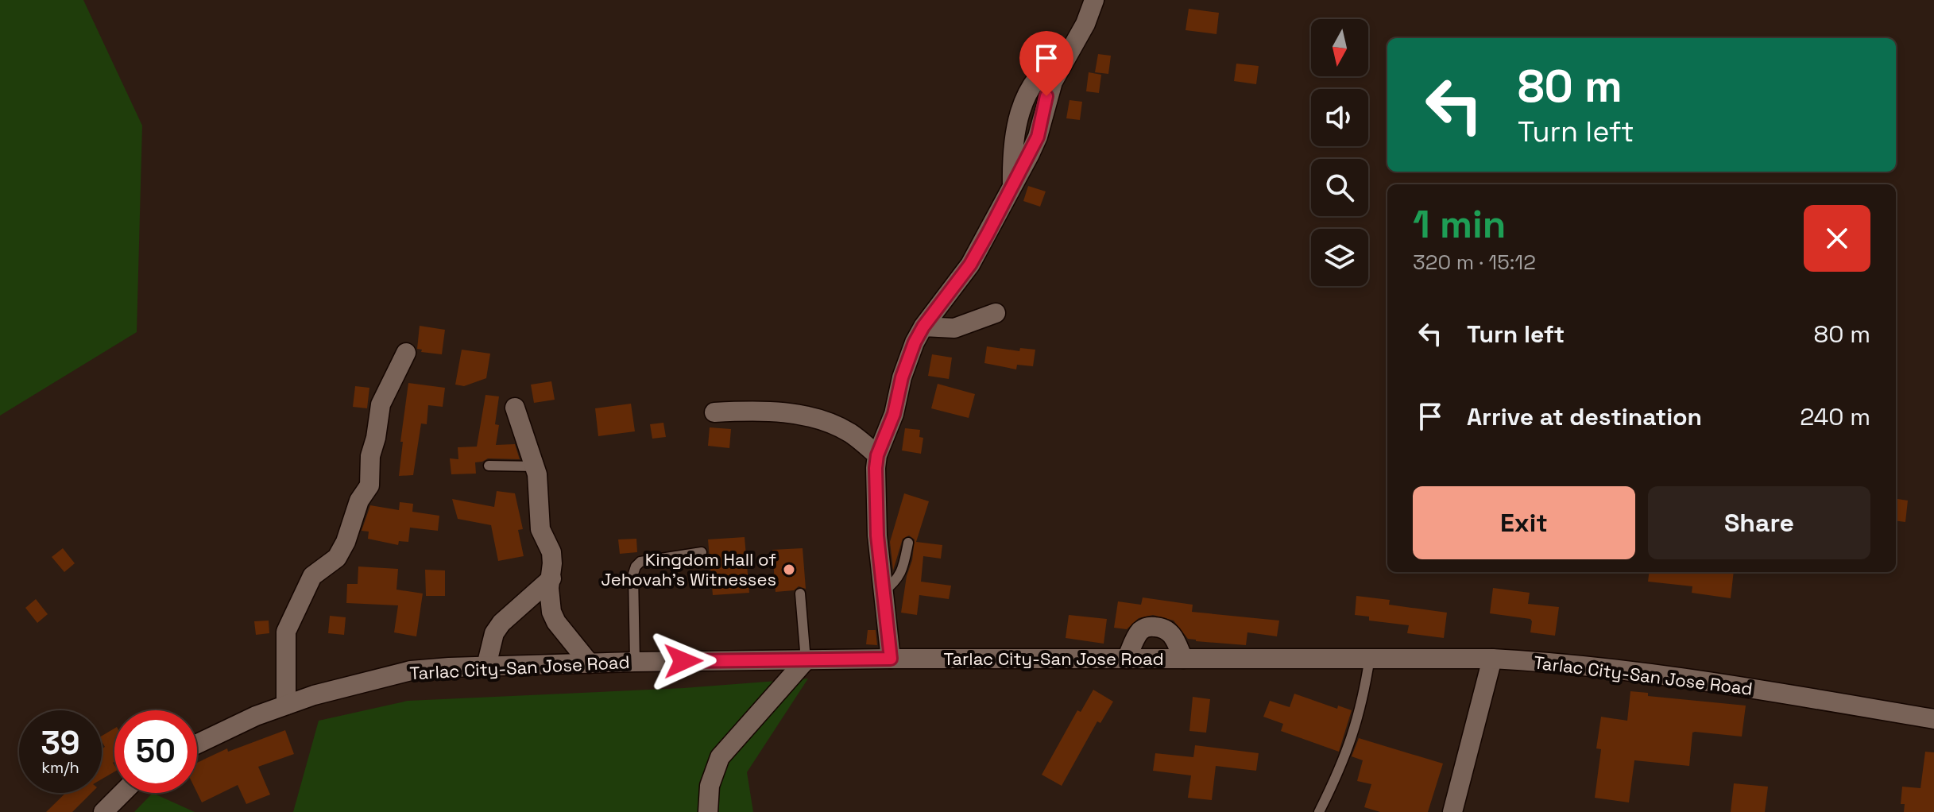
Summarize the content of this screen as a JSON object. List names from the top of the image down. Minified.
{"streets":{"street":["Tarlac City-San Jose Road"]},"places":["Kingdom Hall of Jehovah's Witnesses"],"north":"bottom","page":{"turn":["80 m","Turn left"],"heading":["1 min","320 m · 15:12"],"list":[{"name":"Turn left","value":"80 m"},{"name":"Arrive at destination","value":"240 m"}],"buttons":["Exit","Share"],"speed":"39 km/h","limit":"50"}}
